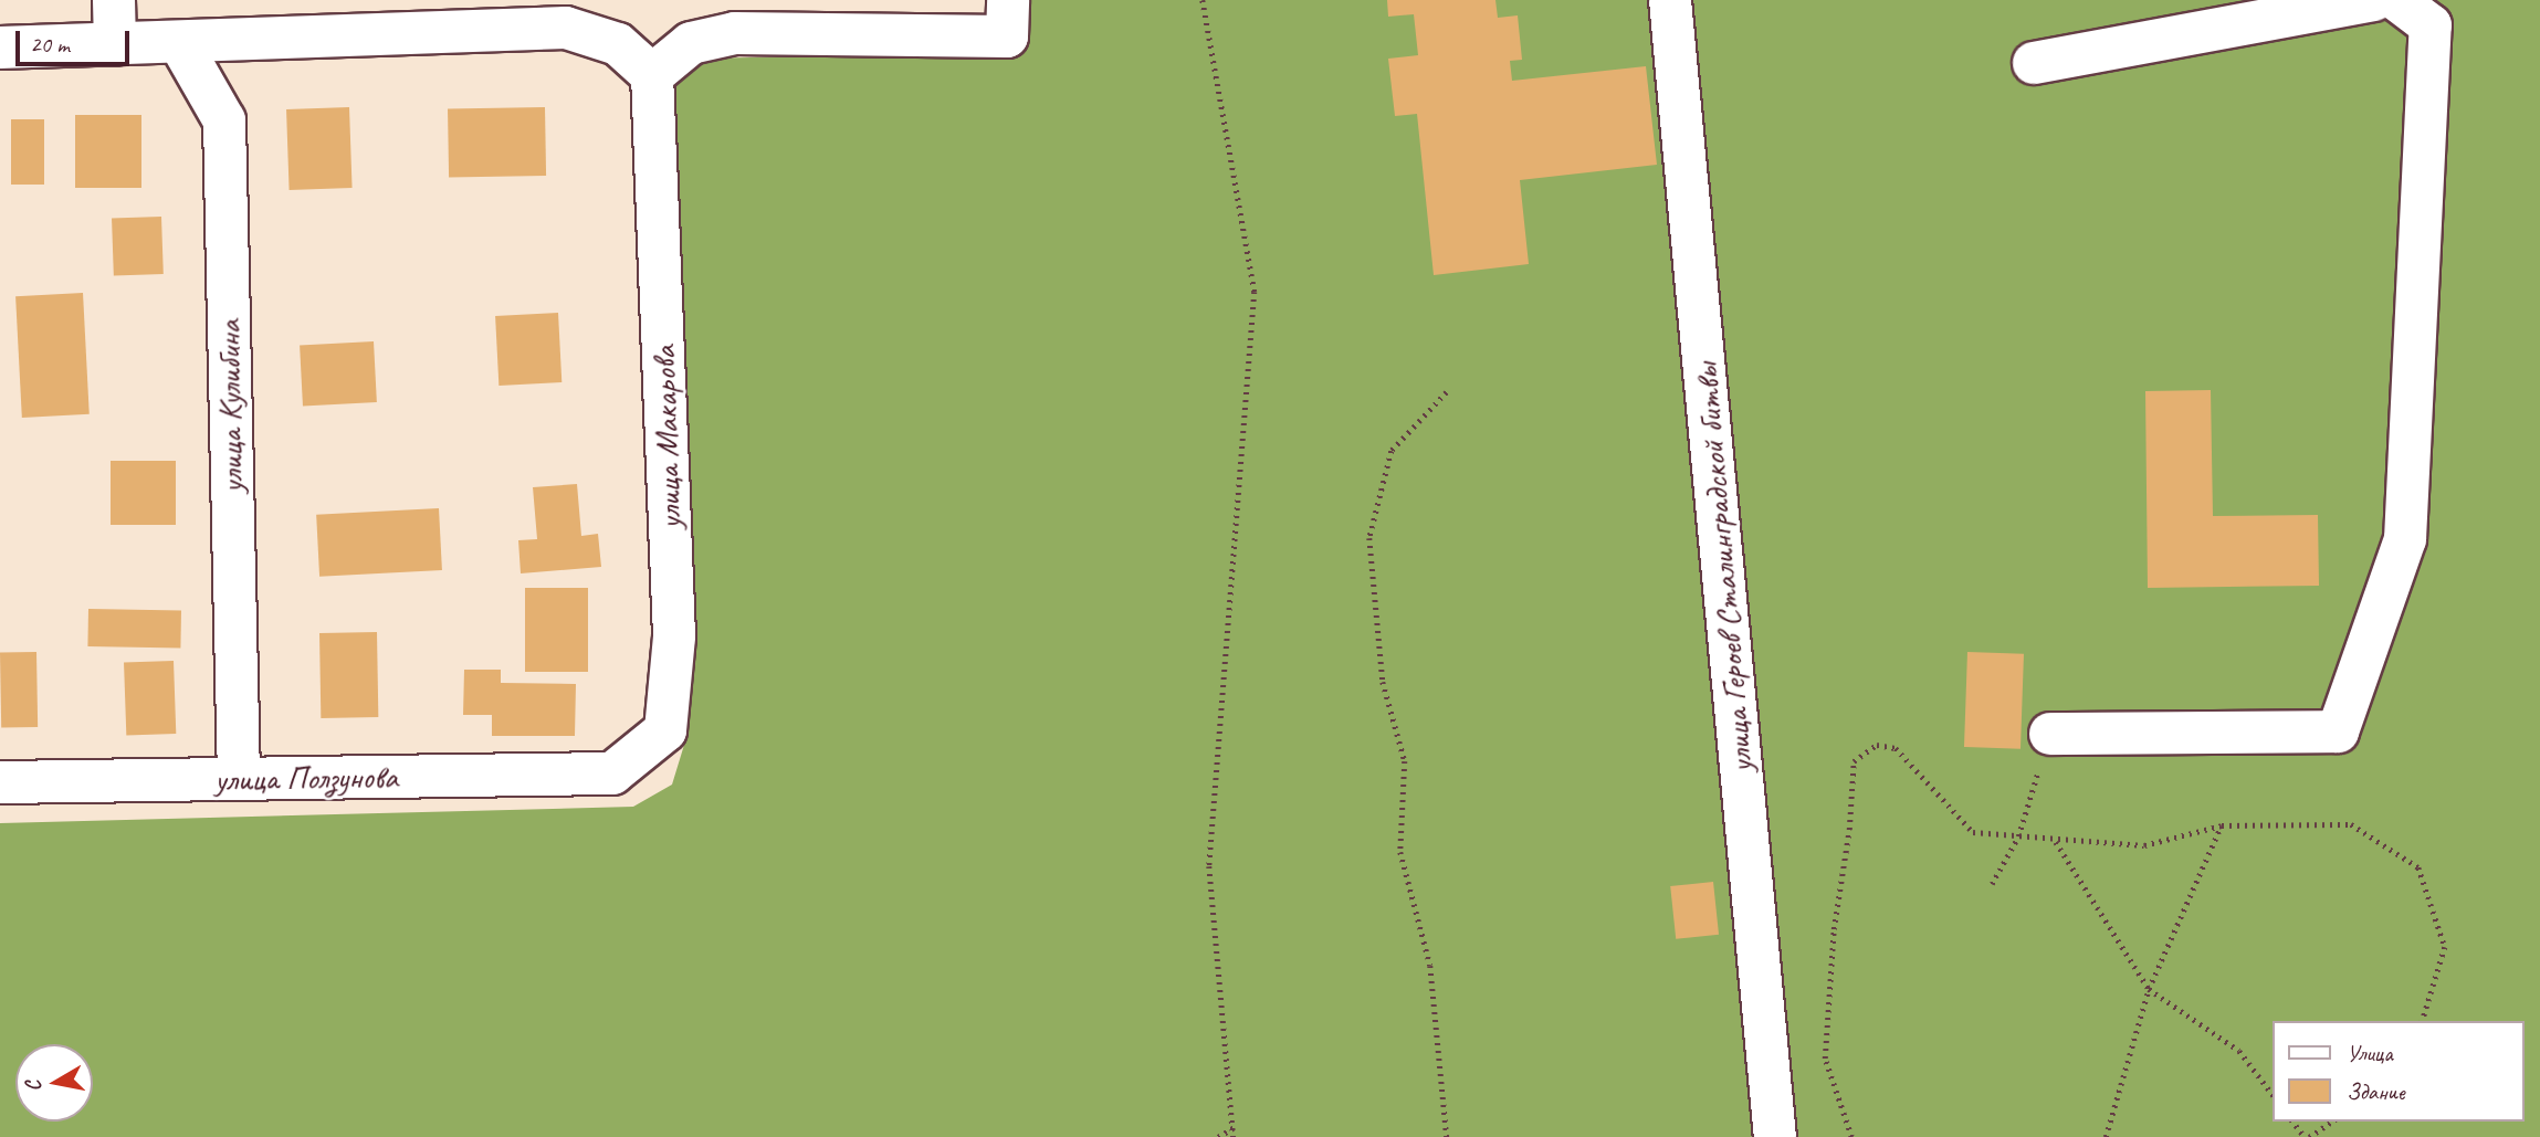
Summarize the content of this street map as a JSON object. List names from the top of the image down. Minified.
{"streets":{"street":["улица Кулибина","улица Макарова","улица Героев Сталинградской битвы","улица Ползунова"]},"crossings":[["улица Кулибина","улица Ползунова"],["улица Макарова","улица Ползунова"]],"legend":["Улица","Здание"],"scale_bar":"20 m","north":"left"}
